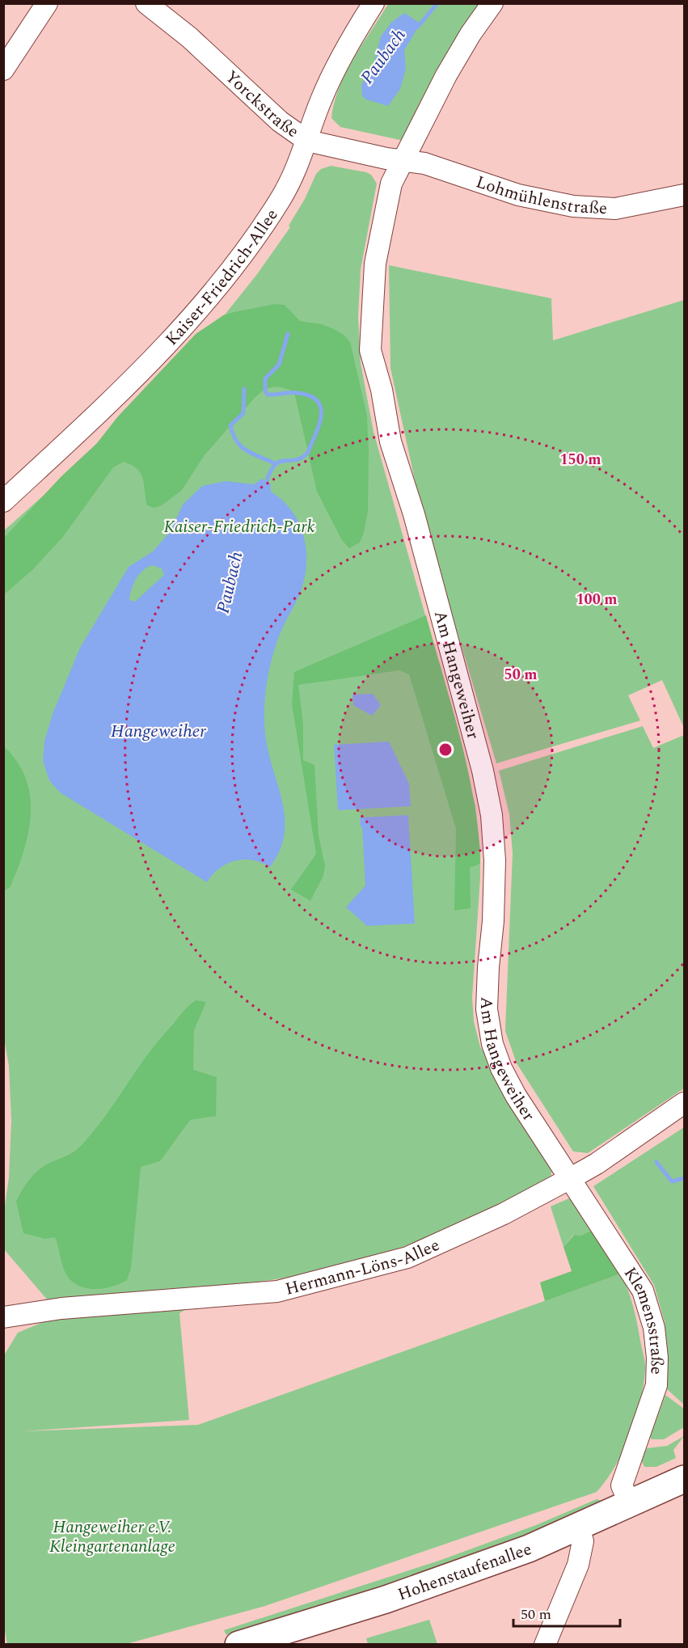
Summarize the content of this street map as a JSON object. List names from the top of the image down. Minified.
{"streets":{"main road":["Hohenstaufenallee"],"street":["Yorckstraße","Lohmühlenstraße","Kaiser-Friedrich-Allee","Am Hangeweiher","Hermann-Löns-Allee","Klemensstraße"]},"crossings":[["Yorckstraße","Lohmühlenstraße"],["Yorckstraße","Kaiser-Friedrich-Allee"],["Yorckstraße","Am Hangeweiher"],["Lohmühlenstraße","Am Hangeweiher"],["Am Hangeweiher","Hermann-Löns-Allee"],["Am Hangeweiher","Klemensstraße"],["Hermann-Löns-Allee","Klemensstraße"],["Klemensstraße","Hohenstaufenallee"]],"water":["Paubach","Hangeweiher"],"parks":["Kaiser-Friedrich-Park","Hangeweiher e.V. Kleingartenanlage"],"scale_bar":"50 m","rings":["150 m","100 m","50 m"]}
